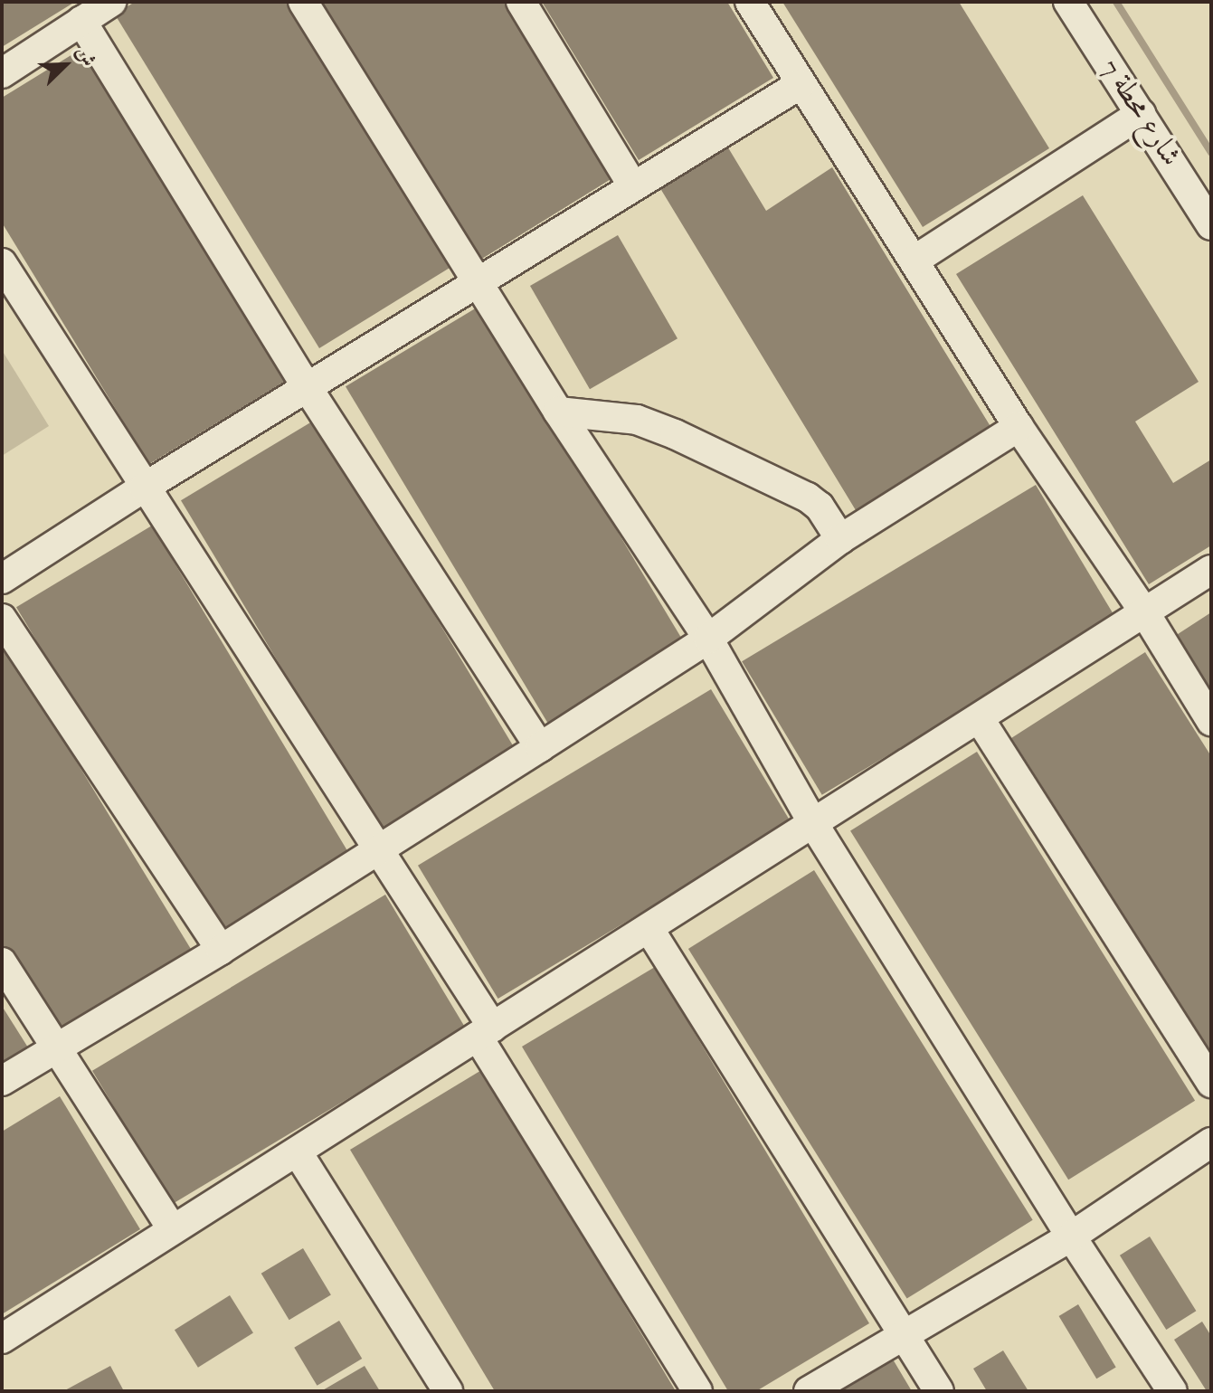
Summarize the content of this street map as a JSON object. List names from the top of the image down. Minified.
{"streets":{"street":["شارع محطة 7"]},"north":"top right"}
